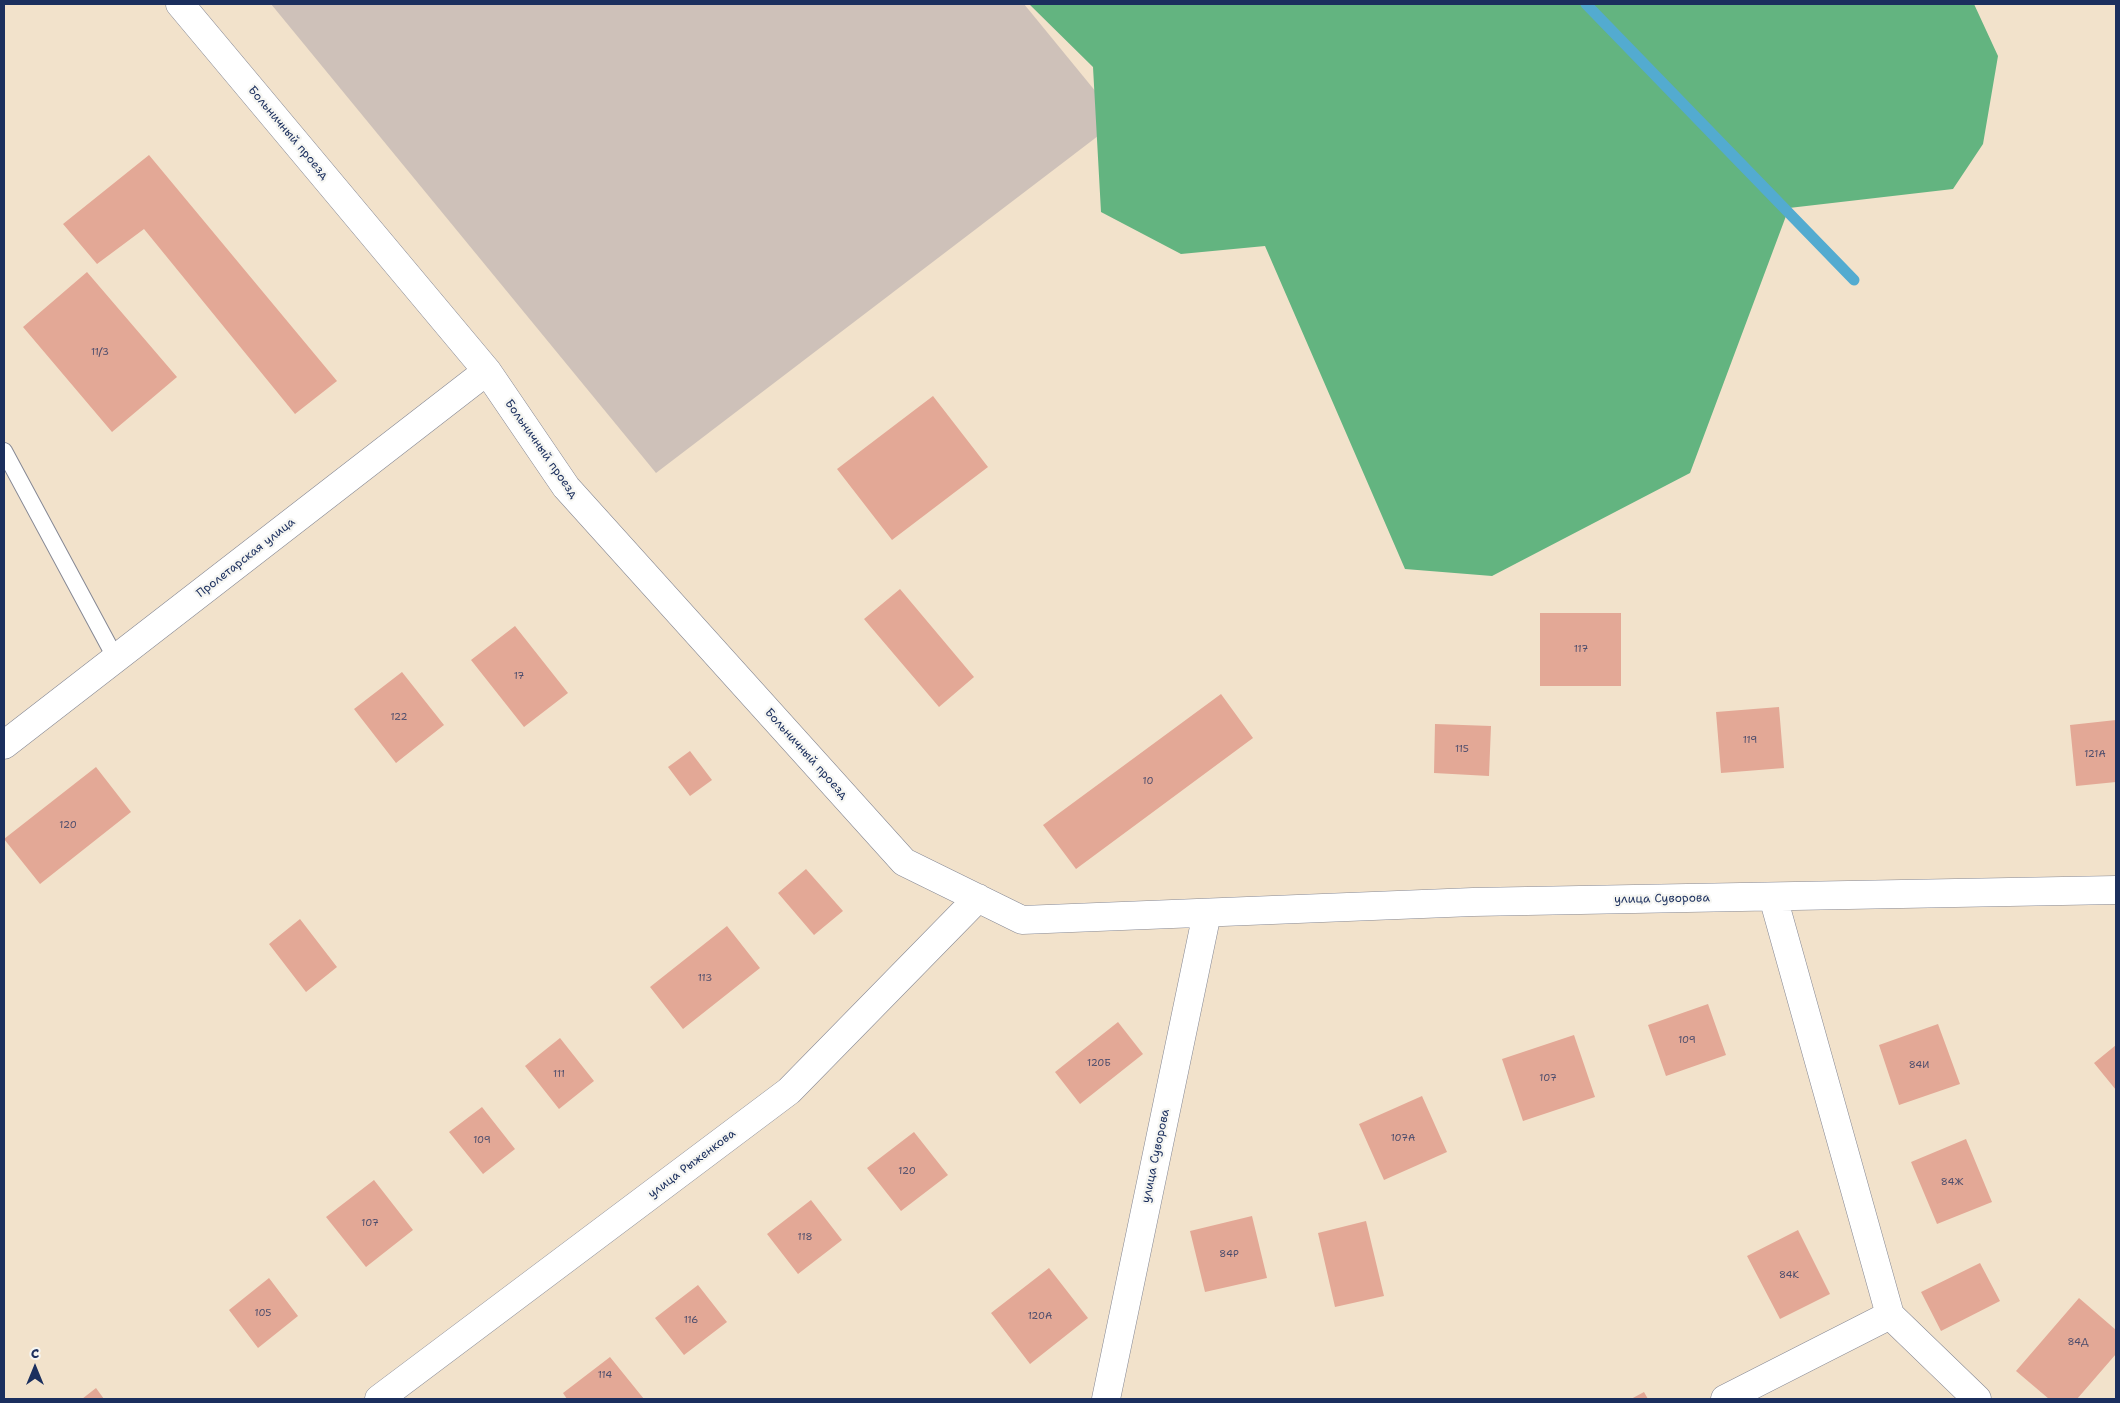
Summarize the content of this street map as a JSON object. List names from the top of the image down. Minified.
{"streets":{"street":["Больничный проезд","Пролетарская улица","улица Суворова","улица Рыженкова"]},"crossings":[["Больничный проезд","Пролетарская улица"],["Больничный проезд","улица Суворова"],["Больничный проезд","улица Рыженкова"],["улица Суворова","улица Рыженкова"]],"house_numbers":["11/3","117","17","122","119","115","121А","10","120","113","109","120Б","84И","111","107","107А","109","120","84Ж","107","118","84Р","84К","105","120А","116","84Д","114"],"north":"top"}
